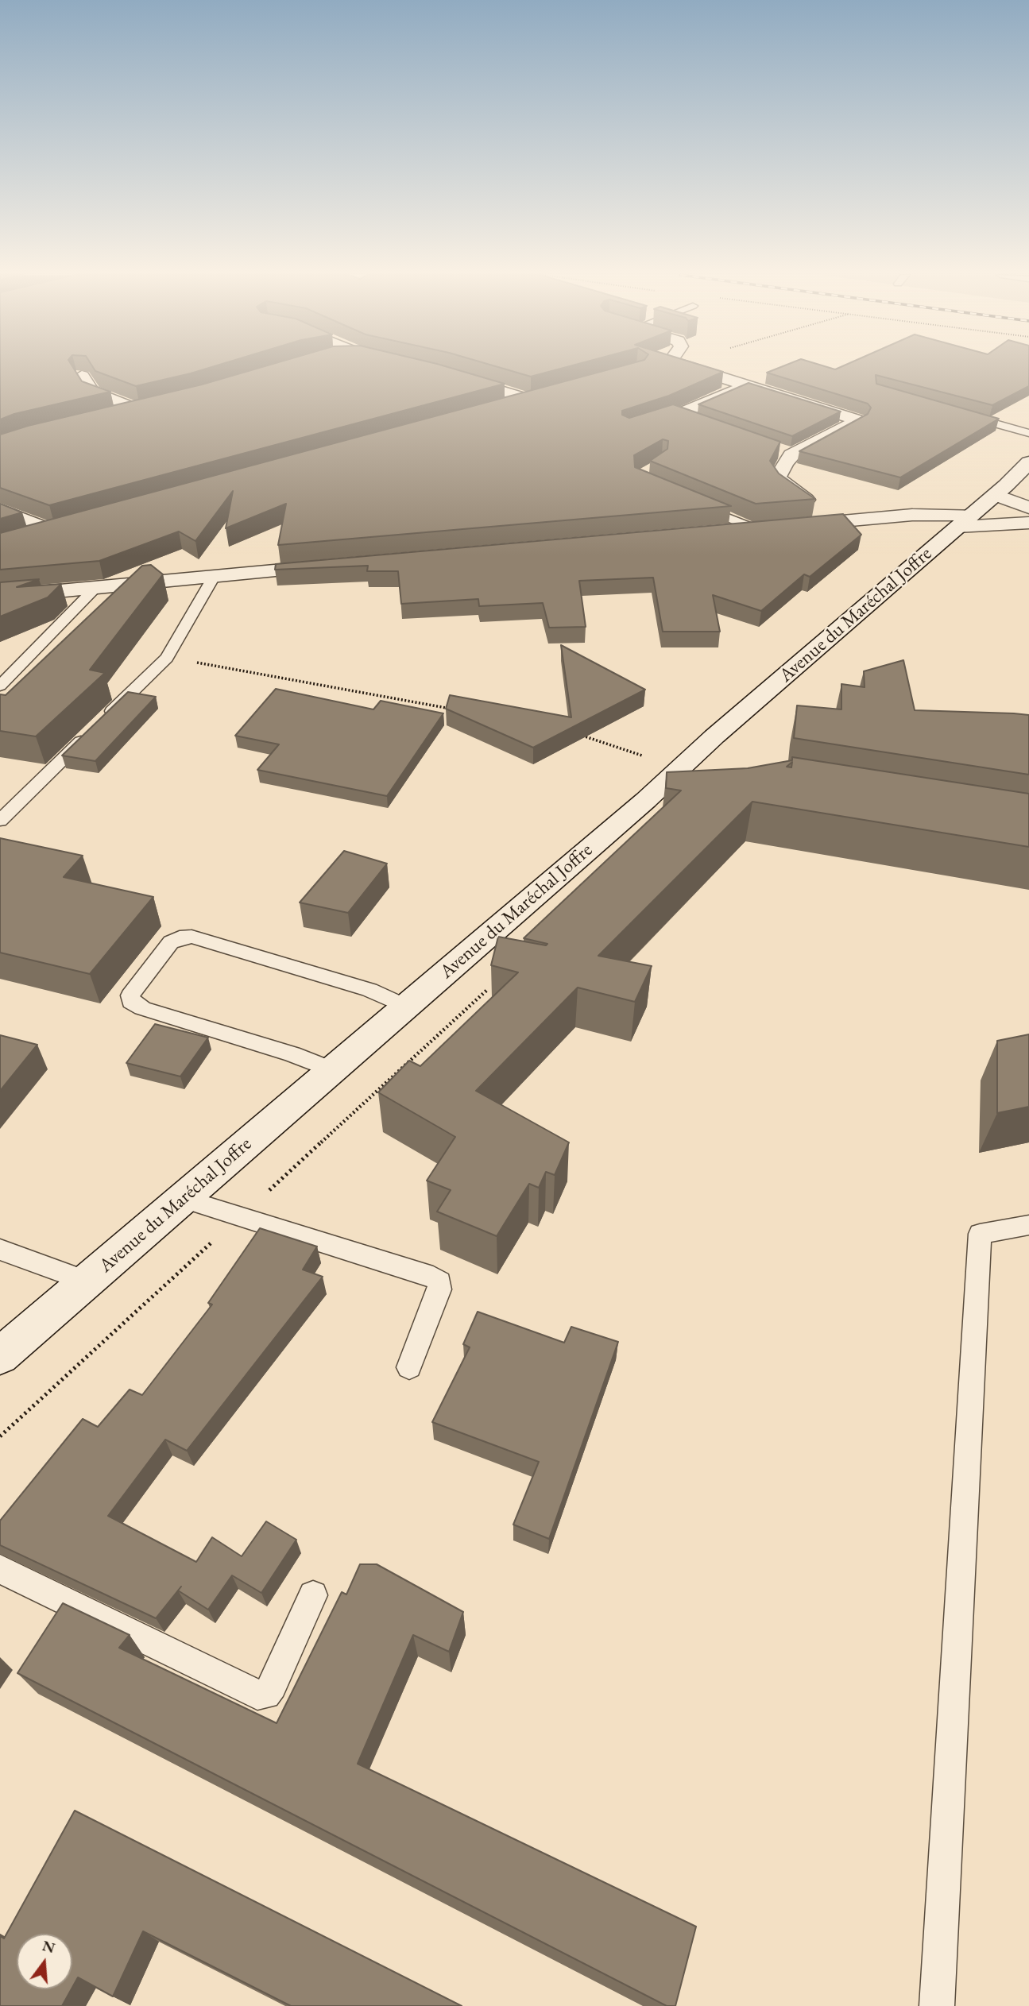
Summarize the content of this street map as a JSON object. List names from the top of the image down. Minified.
{"streets":{"street":["Avenue du Maréchal Joffre"]},"north":"top"}
